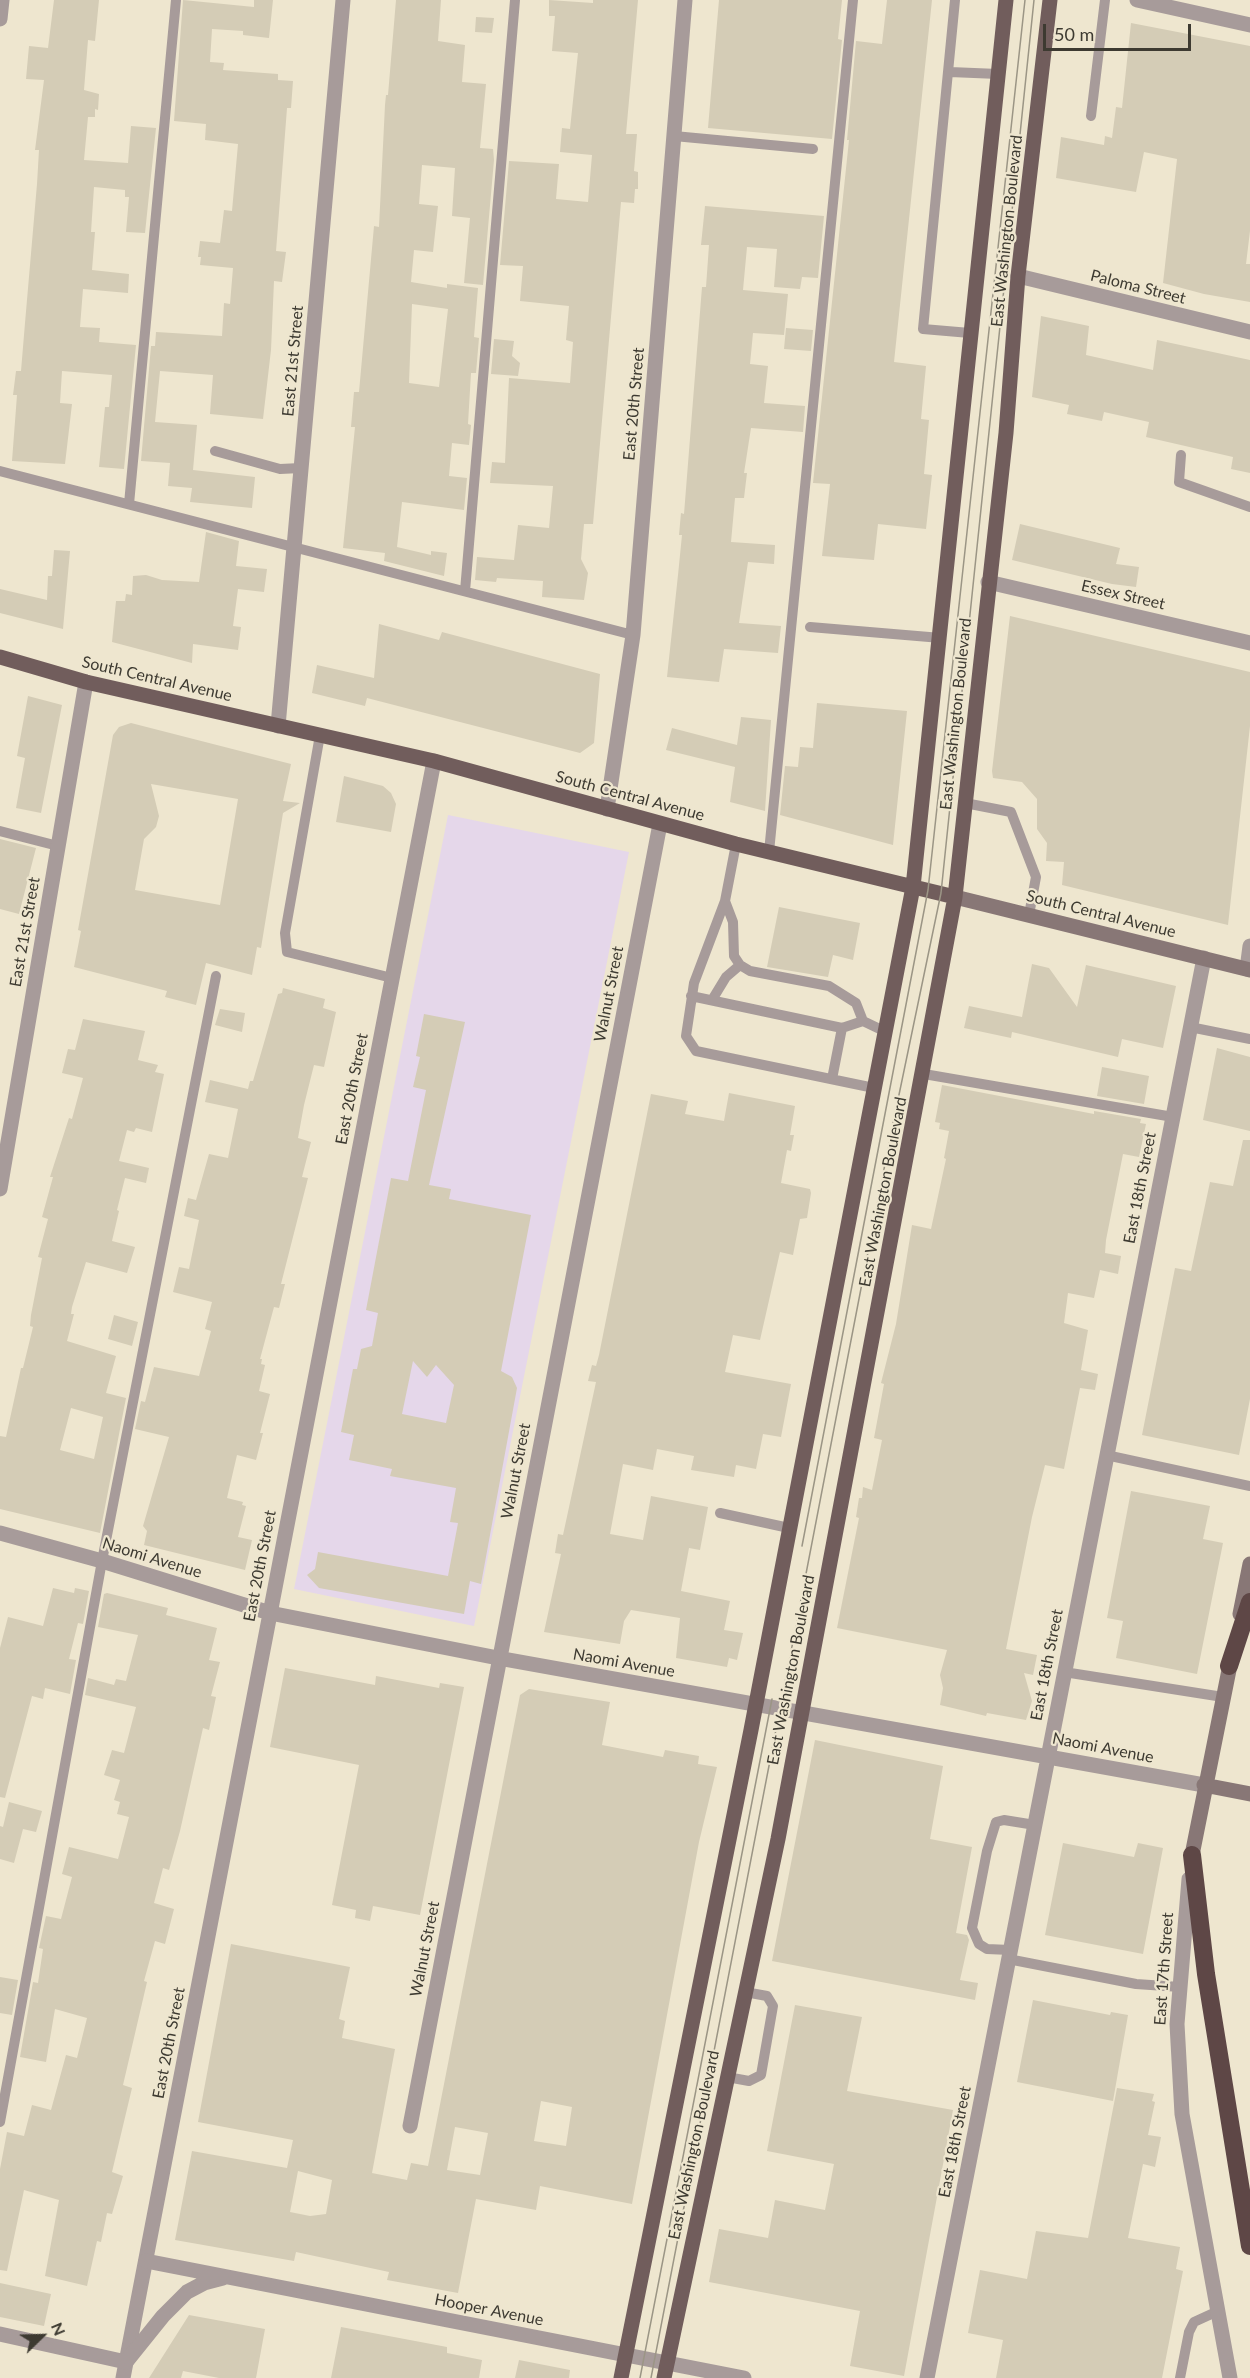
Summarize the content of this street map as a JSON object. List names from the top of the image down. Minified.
{"streets":{"main road":["East Washington Boulevard","South Central Avenue","Naomi Avenue","East 17th Street"],"street":["Paloma Street","East 21st Street","East 20th Street","Essex Street","Walnut Street","East 18th Street","Hooper Avenue"]},"crossings":[["East Washington Boulevard","Paloma Street"],["East Washington Boulevard","Essex Street"],["East Washington Boulevard","South Central Avenue"],["East Washington Boulevard","Naomi Avenue"],["East Washington Boulevard","Hooper Avenue"],["East 21st Street","South Central Avenue"],["East 20th Street","South Central Avenue"],["East 20th Street","Naomi Avenue"],["East 20th Street","Hooper Avenue"],["South Central Avenue","Walnut Street"],["South Central Avenue","East 18th Street"],["Walnut Street","Naomi Avenue"],["East 18th Street","Naomi Avenue"],["Naomi Avenue","East 17th Street"]],"scale_bar":"50 m","north":"top right"}
